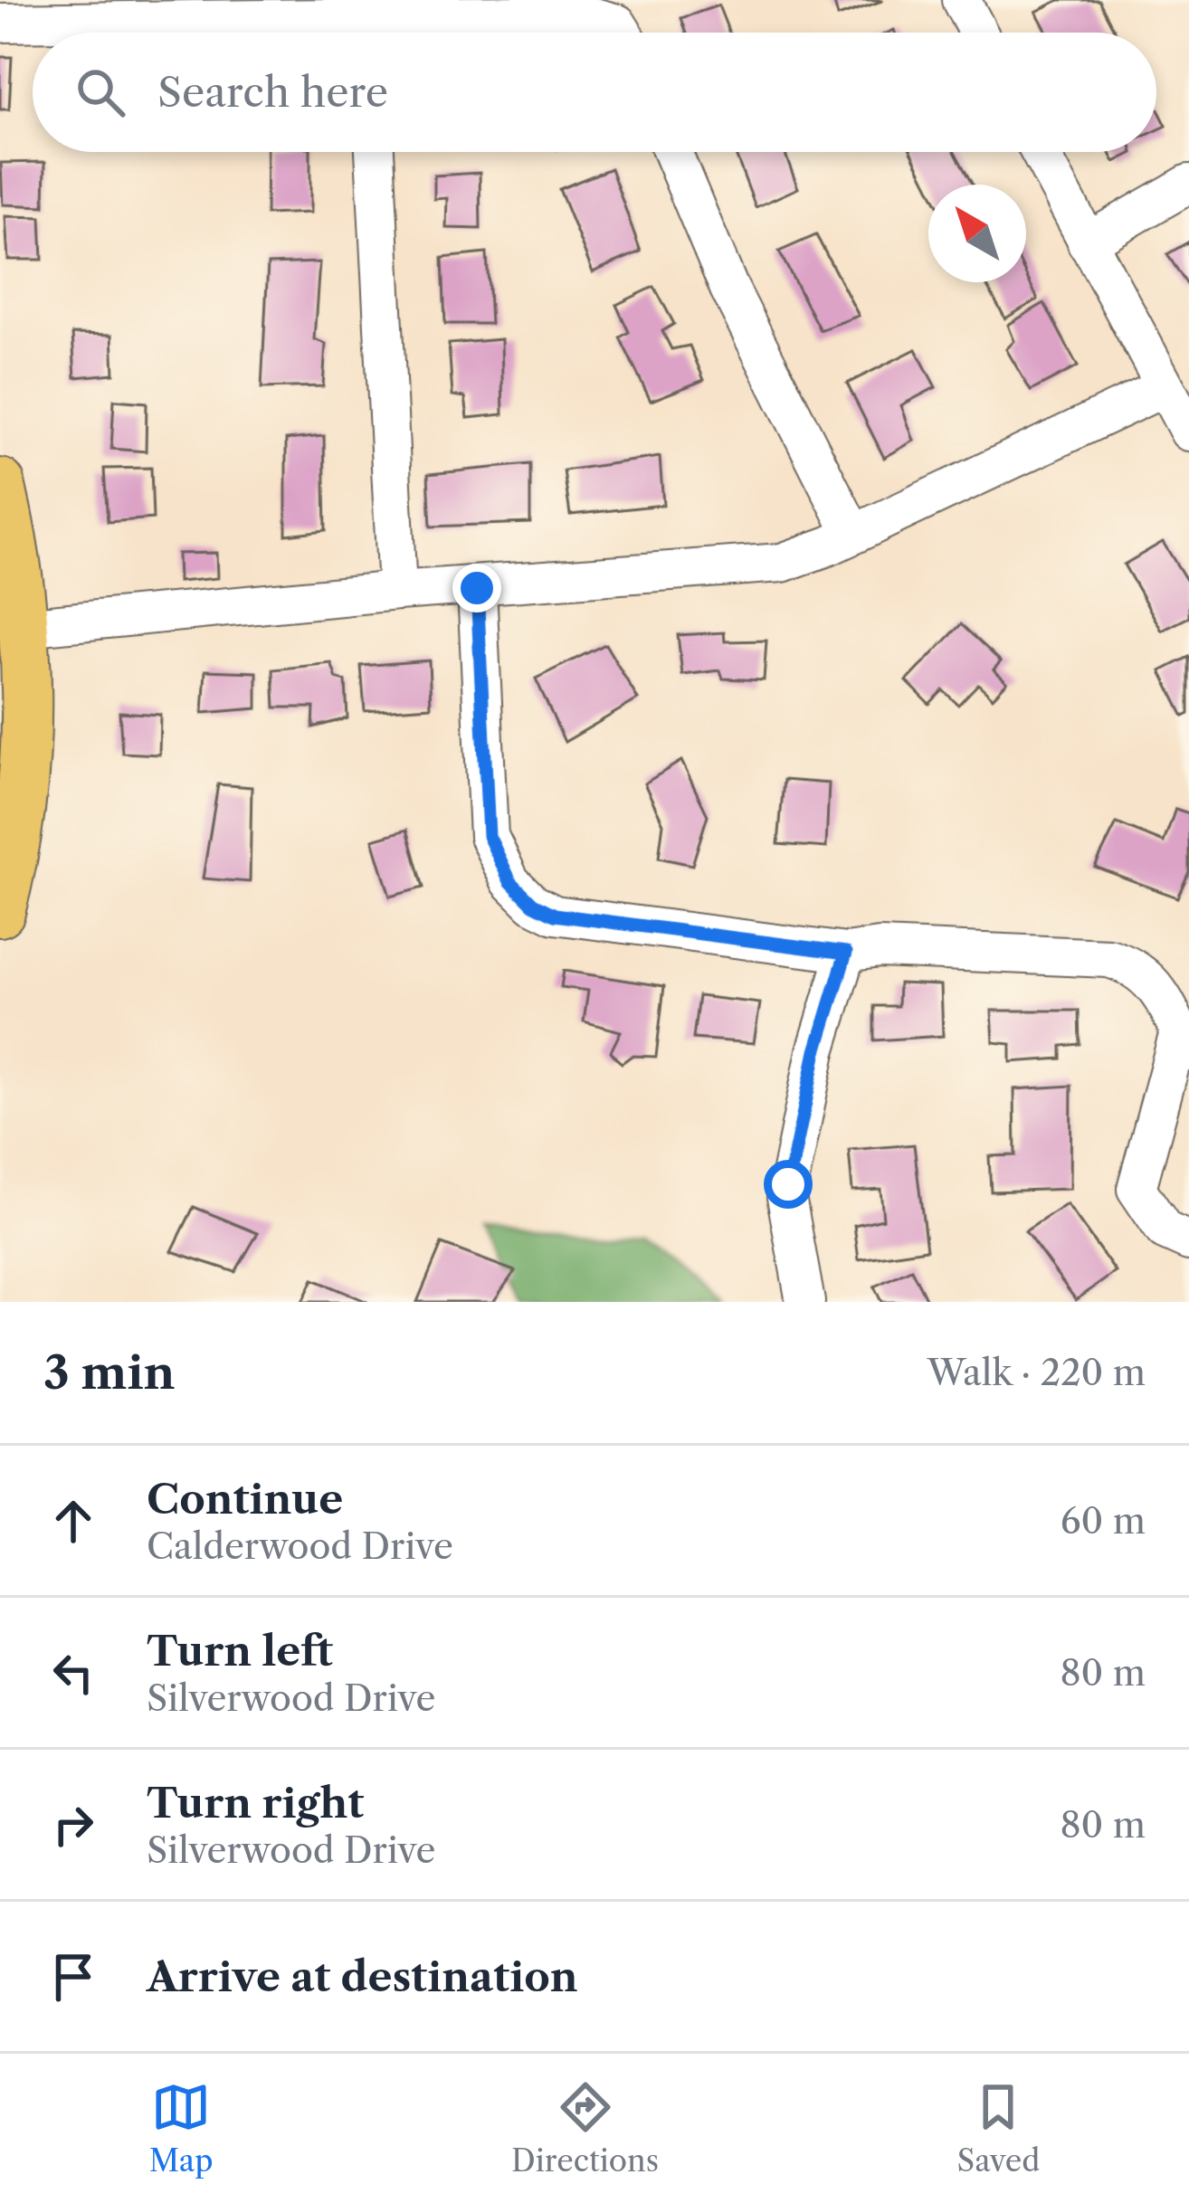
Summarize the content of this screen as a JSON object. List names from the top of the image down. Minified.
{"north":"top left","page":{"search":"Search here","heading":["3 min","Walk · 220 m"],"list":[["Continue","Calderwood Drive","60 m"],["Turn left","Silverwood Drive","80 m"],["Turn right","Silverwood Drive","80 m"],"Arrive at destination"],"nav":["Map","Directions","Saved"]}}
